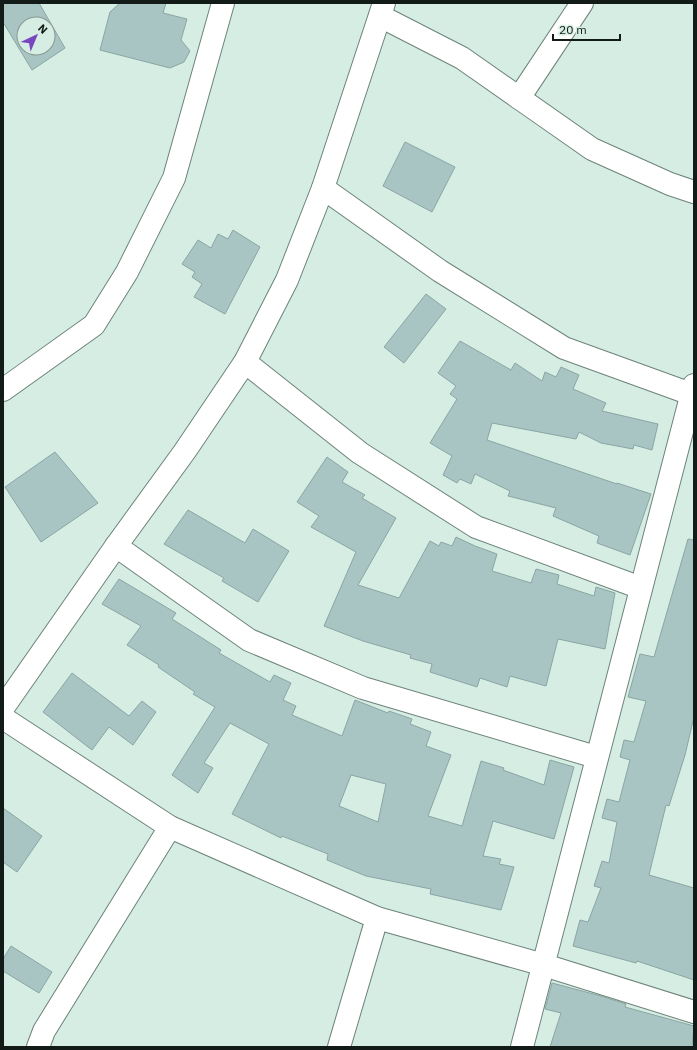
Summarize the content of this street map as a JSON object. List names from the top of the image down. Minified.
{"scale_bar":"20 m","north":"top right"}
